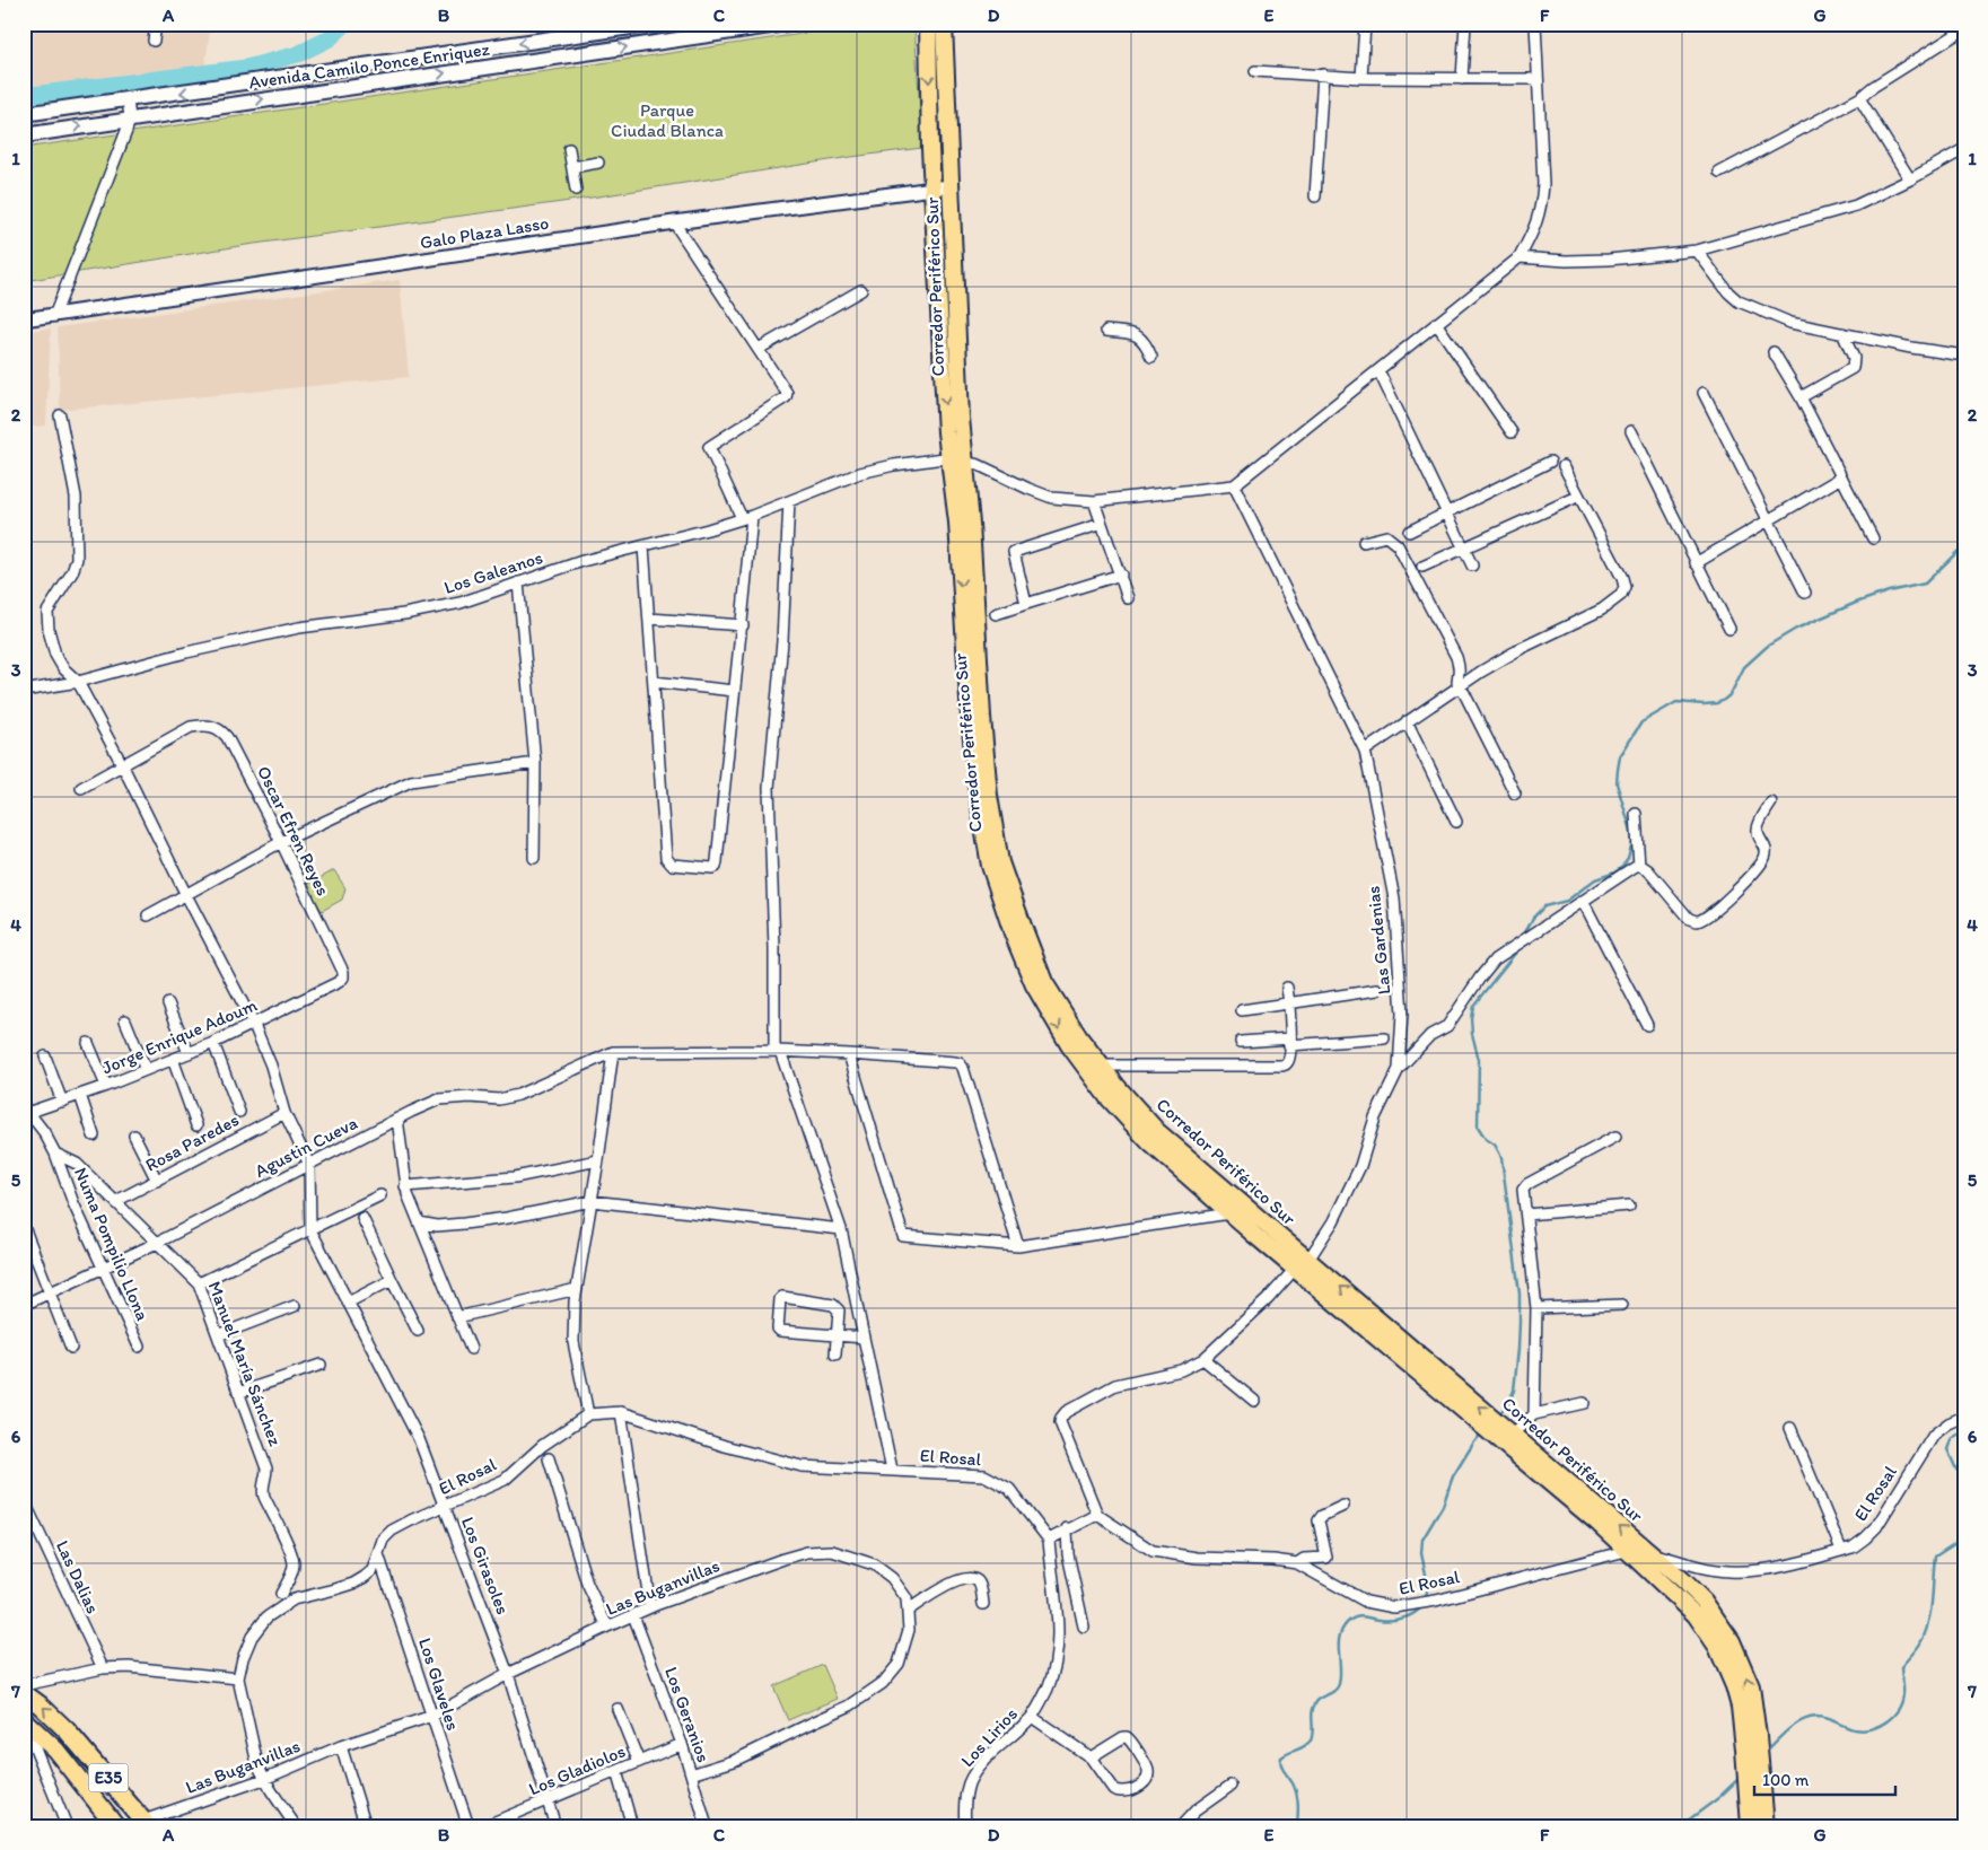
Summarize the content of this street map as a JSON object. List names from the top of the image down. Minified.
{"streets":{"highway":["E35"],"main road":["Avenida Camilo Ponce Enriquez","Corredor Periférico Sur"],"street":["Galo Plaza Lasso","Los Galeanos","Oscar Efren Reyes","Las Gardenias","Jorge Enrique Adoum","Rosa Paredes","Agustin Cueva","Numa Pompilio Llona","Manuel María Sánchez","El Rosal","Los Girasoles","Las Dalias","Las Buganvillas","Los Glaveles","Los Geranios","Los Lirios","Los Gladiolos"]},"crossings":[["Galo Plaza Lasso","Corredor Periférico Sur"],["Corredor Periférico Sur","Los Galeanos"],["Corredor Periférico Sur","Las Gardenias"],["Corredor Periférico Sur","El Rosal"],["Oscar Efren Reyes","Jorge Enrique Adoum"],["Las Gardenias","El Rosal"],["Rosa Paredes","Manuel María Sánchez"],["Agustin Cueva","Numa Pompilio Llona"],["Agustin Cueva","Manuel María Sánchez"],["Numa Pompilio Llona","Manuel María Sánchez"],["El Rosal","Los Girasoles"],["El Rosal","Los Glaveles"],["El Rosal","Los Lirios"],["Los Girasoles","Las Buganvillas"],["Los Girasoles","Los Gladiolos"],["Las Buganvillas","Los Glaveles"],["Las Buganvillas","Los Geranios"],["Las Buganvillas","E35"],["Los Geranios","Los Gladiolos"]],"parks":["Parque Ciudad Blanca"],"scale_bar":"100 m","grid":{"columns":["A","B","C","D","E","F","G"],"rows":["1","2","3","4","5","6","7"]}}
